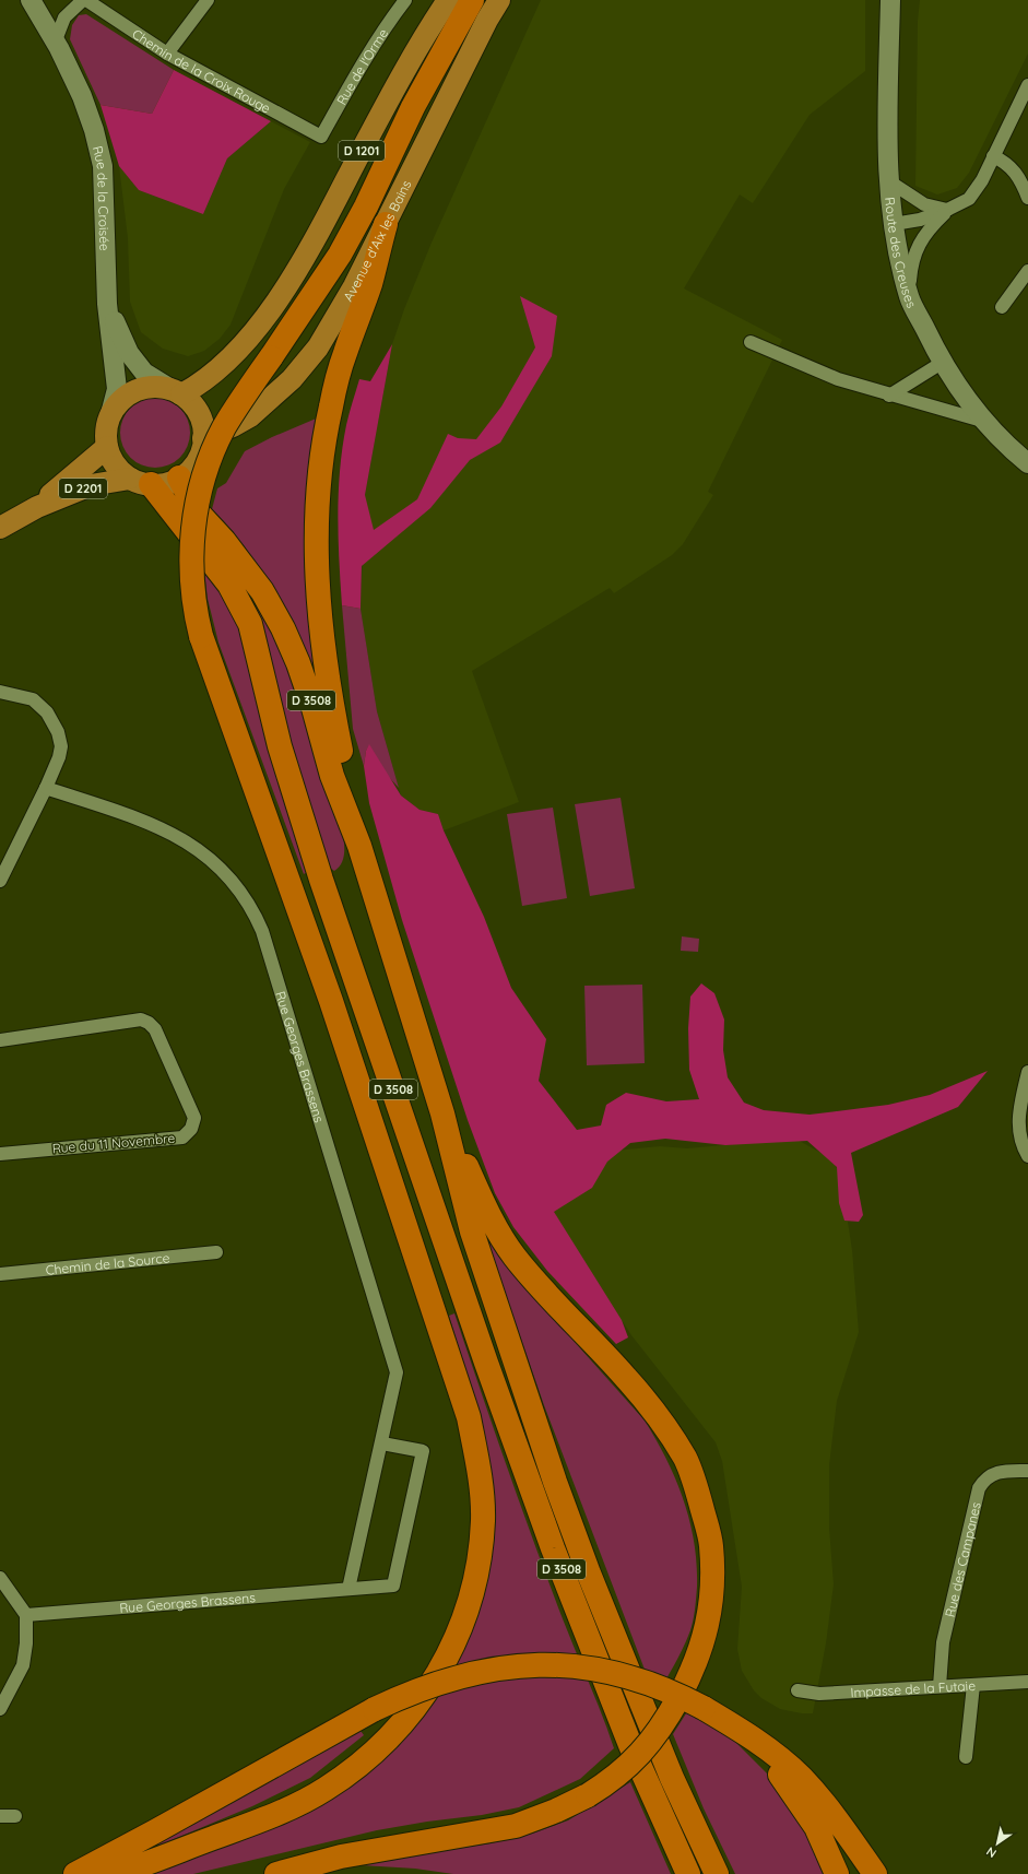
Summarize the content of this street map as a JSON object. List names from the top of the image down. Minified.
{"streets":{"highway":["D 3508"],"main road":["D 1201","Avenue d'Aix les Bains","D 2201"],"street":["Rue de l'Orme","Chemin de la Croix Rouge","Rue de la Croisée","Route des Creuses","Rue Georges Brassens","Rue du 11 Novembre","Chemin de la Source","Rue des Campanes","Impasse de la Futaie"]},"crossings":[["Rue de l'Orme","Chemin de la Croix Rouge"],["D 1201","Rue de la Croisée"],["D 1201","Avenue d'Aix les Bains"],["D 1201","D 2201"],["D 1201","D 3508"],["Rue de la Croisée","Avenue d'Aix les Bains"],["Rue de la Croisée","D 2201"],["Rue de la Croisée","D 3508"],["Avenue d'Aix les Bains","D 2201"],["Avenue d'Aix les Bains","D 3508"],["D 2201","D 3508"],["Rue des Campanes","Impasse de la Futaie"]],"north":"bottom left"}
